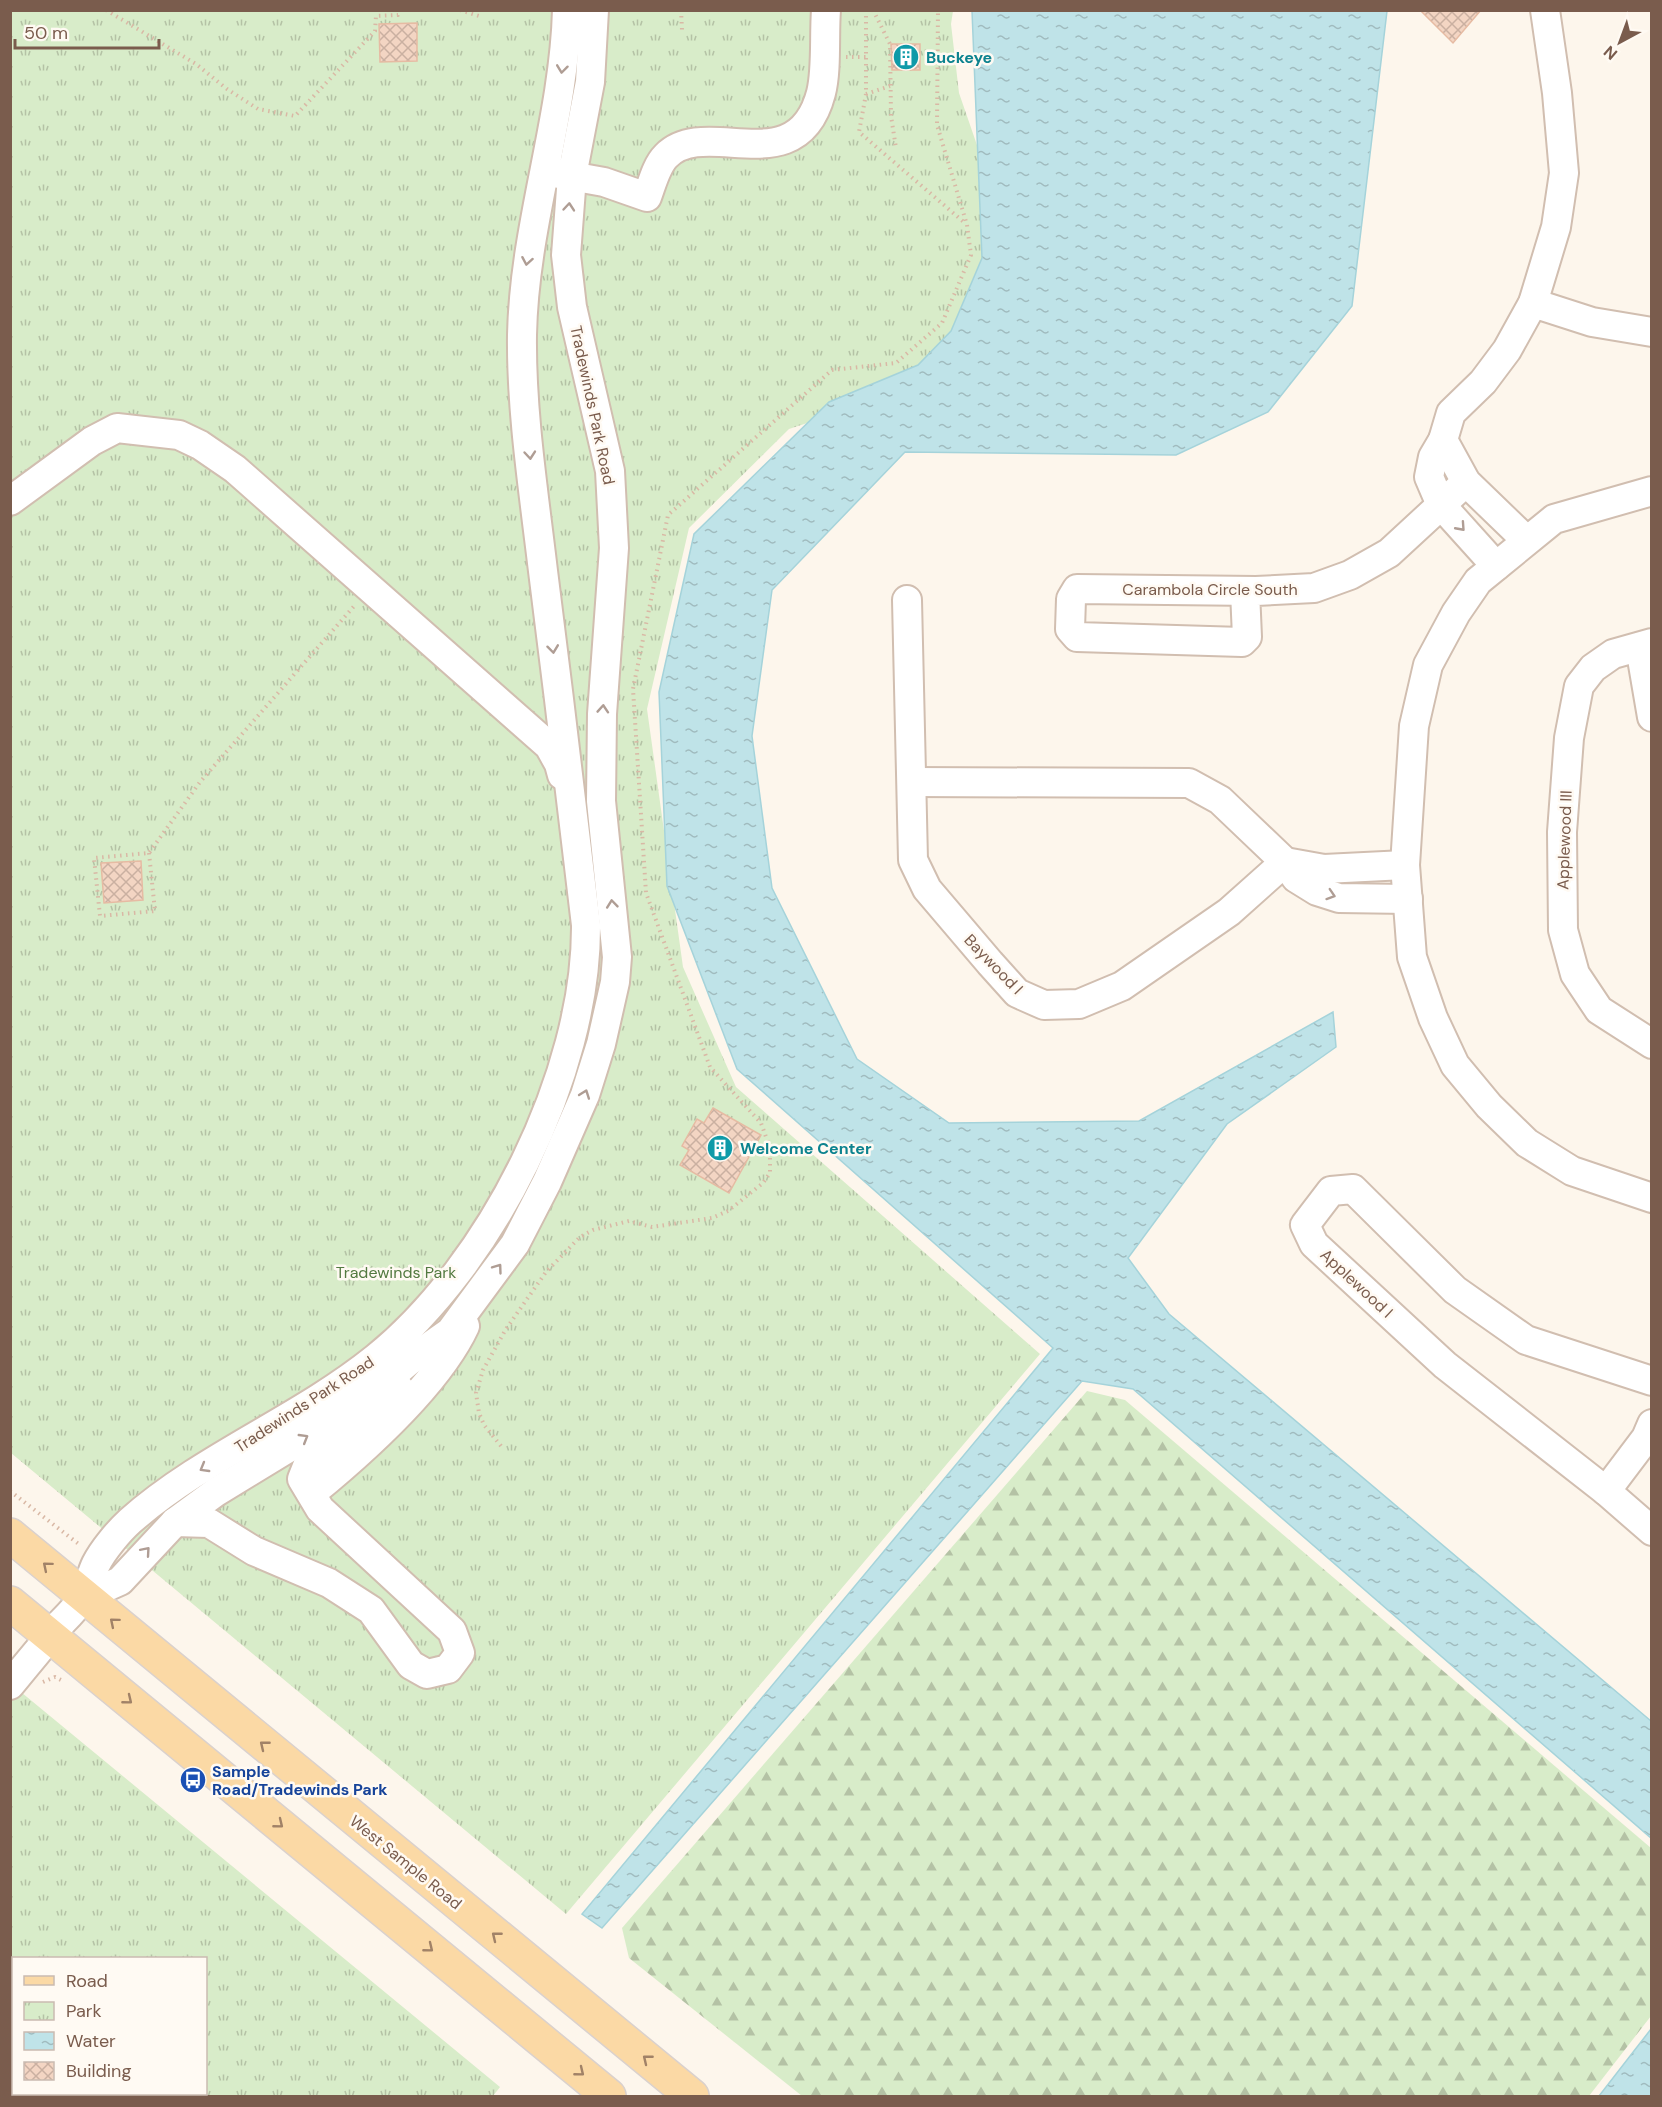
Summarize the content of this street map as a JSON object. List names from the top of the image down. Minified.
{"streets":{"main road":["West Sample Road"],"street":["Tradewinds Park Road","Carambola Circle South","Applewood III","Baywood I","Applewood I"]},"crossings":[["Tradewinds Park Road","West Sample Road"]],"parks":["Tradewinds Park"],"places":{"building":["Buckeye","Welcome Center"],"bus stop":["Sample Road/Tradewinds Park"]},"legend":["Road","Park","Water","Building"],"scale_bar":"50 m","north":"bottom left"}
